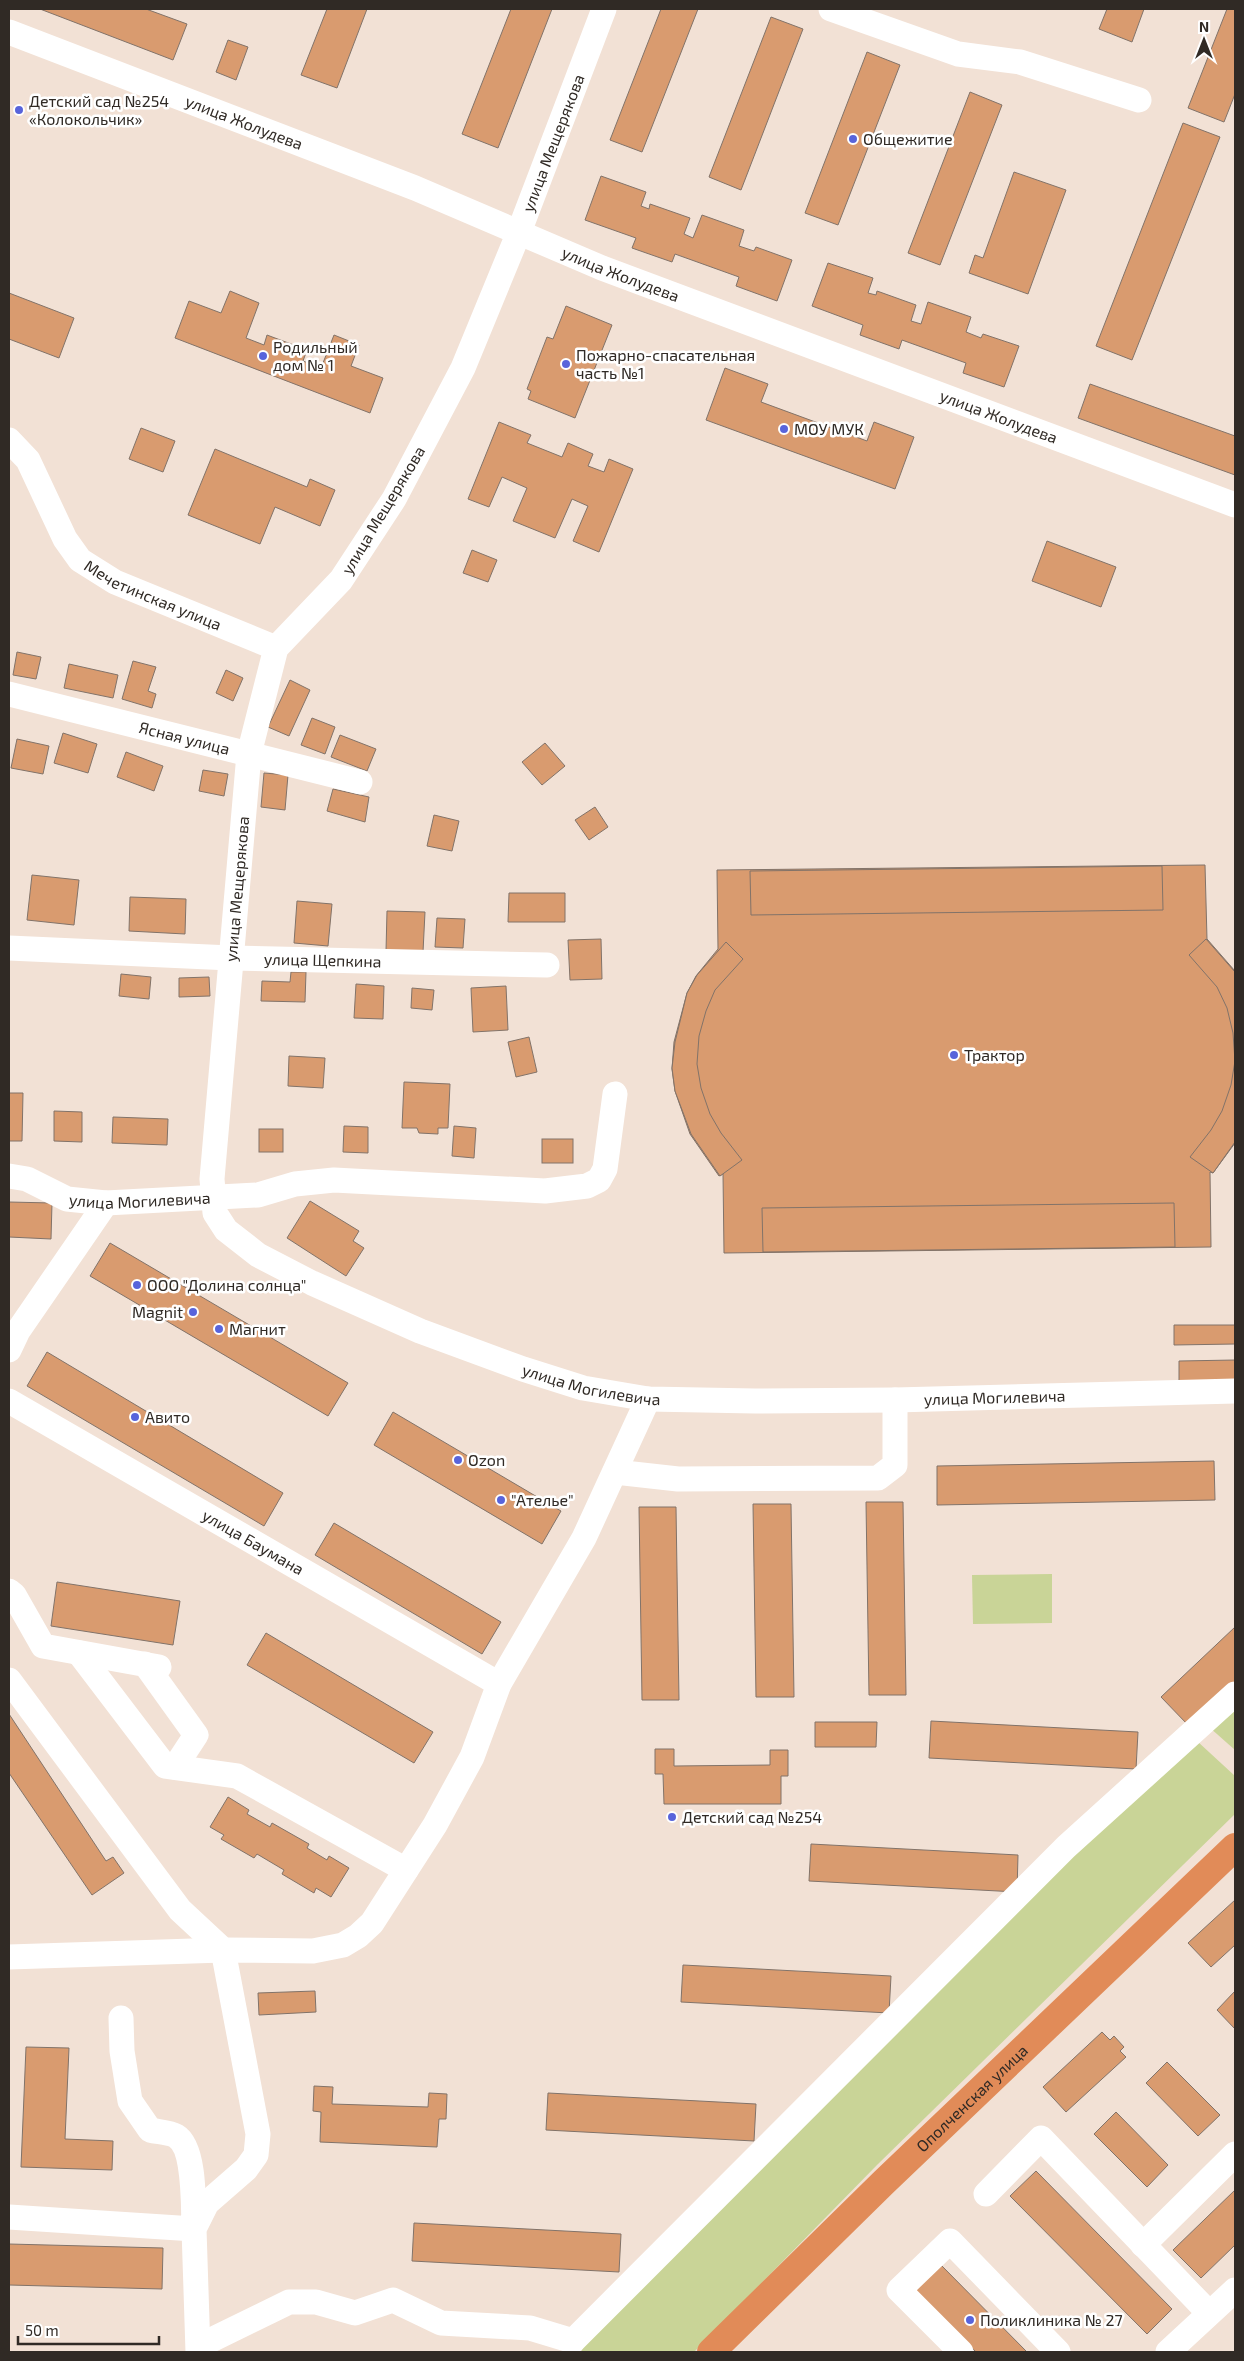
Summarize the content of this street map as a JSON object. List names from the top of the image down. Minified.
{"streets":{"highway":["Ополченская улица"],"street":["улица Жолудева","улица Мещерякова","Мечетинская улица","Ясная улица","улица Щепкина","улица Могилевича","улица Баумана"]},"crossings":[["улица Жолудева","улица Мещерякова"],["улица Мещерякова","Мечетинская улица"],["улица Мещерякова","Ясная улица"],["улица Мещерякова","улица Щепкина"],["улица Мещерякова","улица Могилевича"]],"places":["Детский сад №254 «Колокольчик»","Общежитие","Родильный дом № 1","Пожарно-спасательная часть №1","МОУ МУК","Трактор","ООО \"Долина солнца\"","Magnit","Магнит","Авито","Ozon","\"Ателье\"","Детский сад №254","Поликлиника № 27"],"scale_bar":"50 m","north":"top"}
